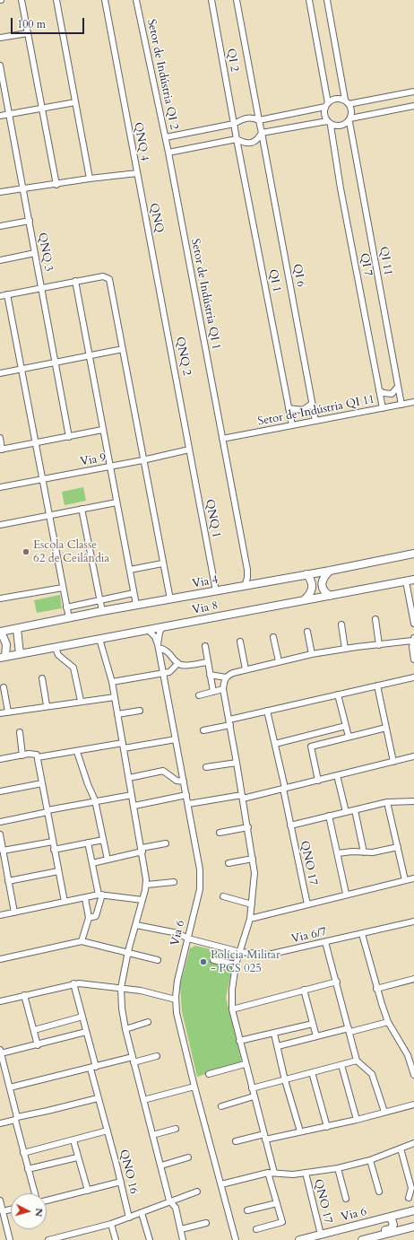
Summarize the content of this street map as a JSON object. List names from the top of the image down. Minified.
{"streets":{"main road":["Via 4","Via 8","Via 6"],"street":["QI 2","Setor de Indústria QI 2","QNQ 4","QNQ","QNQ 3","QI 11","QI 7","QI 6","QI 1","Setor de Indústria QI 1","QNQ 2","Setor de Indústria QI 11","Via 9","QNQ 1","QNO 17","Via 6/7","QNO 16"]},"crossings":[["QI 2","QI 6"],["QI 2","QI 1"],["Setor de Indústria QI 2","Setor de Indústria QI 1"],["QNQ 4","QNQ"],["QNQ 4","QNQ 3"],["QNQ","QNQ 2"],["QI 11","QI 7"],["QI 11","Setor de Indústria QI 11"],["QI 7","Setor de Indústria QI 11"],["QI 6","QI 1"],["QI 6","Setor de Indústria QI 11"],["QI 1","Setor de Indústria QI 11"],["Setor de Indústria QI 1","Setor de Indústria QI 11"],["QNQ 2","Via 9"],["QNQ 2","QNQ 1"],["Via 9","QNQ 1"],["QNQ 1","Via 4"],["Via 8","Via 6"],["QNO 17","Via 6"],["Via 6","Via 6/7"]],"places":["Escola Classe 62 de Ceilândia","Polícia Militar - PCS 025"],"scale_bar":"100 m","north":"right"}
